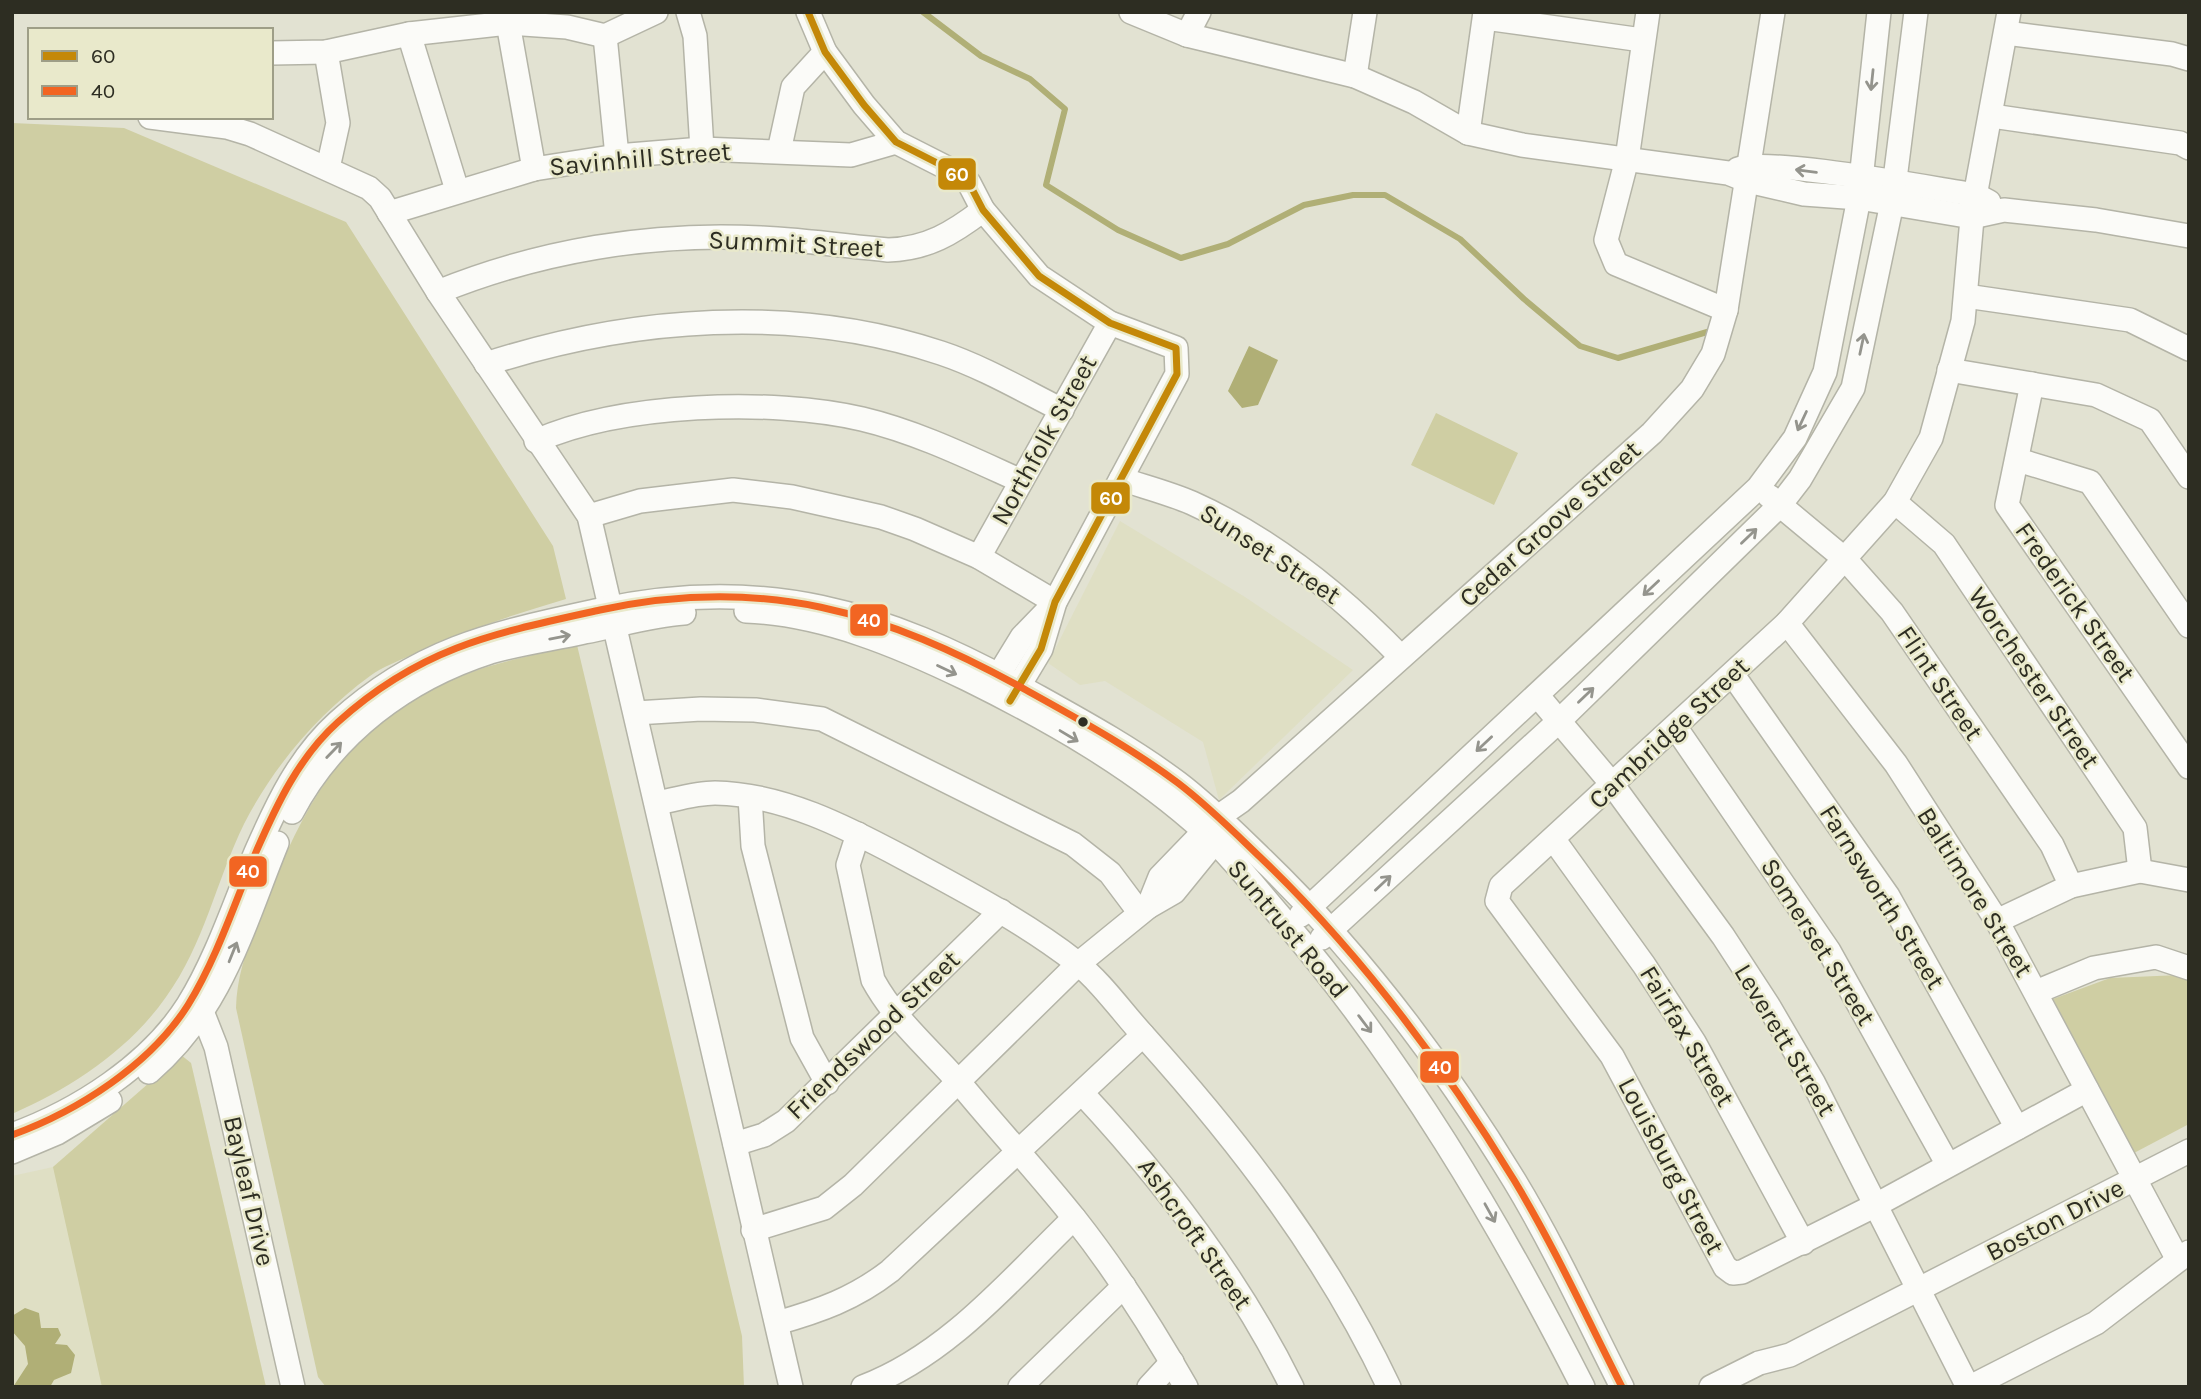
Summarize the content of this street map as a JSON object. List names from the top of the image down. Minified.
{"streets":{"street":["Savinhill Street","Summit Street","Northfolk Street","Cedar Groove Street","Sunset Street","Frederick Street","Worchester Street","Flint Street","Cambridge Street","Baltimore Street","Farnsworth Street","Suntrust Road","Somerset Street","Friendswood Street","Fairfax Street","Leverett Street","Louisburg Street","Bayleaf Drive","Boston Drive","Ashcroft Street"]},"crossings":[["Cedar Groove Street","Sunset Street"],["Cedar Groove Street","Suntrust Road"],["Worchester Street","Cambridge Street"],["Flint Street","Cambridge Street"],["Cambridge Street","Baltimore Street"],["Cambridge Street","Farnsworth Street"],["Cambridge Street","Somerset Street"],["Cambridge Street","Fairfax Street"],["Cambridge Street","Leverett Street"],["Cambridge Street","Louisburg Street"],["Baltimore Street","Louisburg Street"],["Baltimore Street","Boston Drive"],["Farnsworth Street","Louisburg Street"],["Suntrust Road","Bayleaf Drive"],["Somerset Street","Louisburg Street"],["Fairfax Street","Louisburg Street"],["Leverett Street","Louisburg Street"],["Leverett Street","Boston Drive"]],"lines":["transit line 60","transit line 40"],"legend":["60","40"]}
